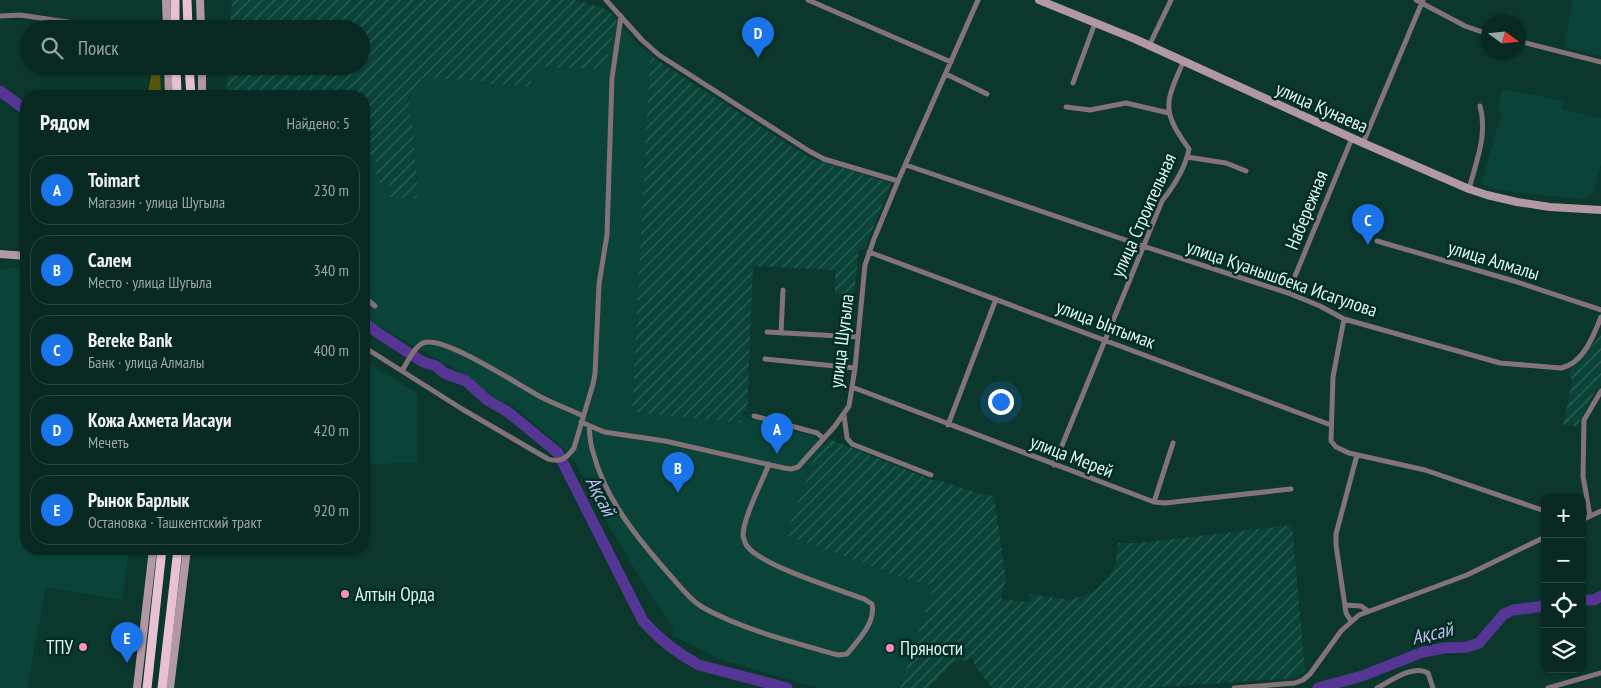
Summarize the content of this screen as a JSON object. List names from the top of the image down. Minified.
{"streets":{"main road":["улица Кунаева"],"street":["Набережная","улица Строительная","улица Алмалы","улица Куанышбека Исагулова","улица Ынтымак","улица Шугыла","улица Мерей"]},"crossings":[["улица Кунаева","Набережная"],["Набережная","улица Куанышбека Исагулова"],["улица Строительная","улица Куанышбека Исагулова"],["улица Строительная","улица Ынтымак"],["улица Строительная","улица Мерей"],["улица Куанышбека Исагулова","улица Шугыла"],["улица Ынтымак","улица Шугыла"],["улица Шугыла","улица Мерей"]],"water":["Ақсай"],"places":["Алтын Орда","ТПУ","Пряности"],"north":"right","page":{"pins":["D","C","A","B","E"],"search":"Поиск","heading":["Рядом","Найдено: 5"],"list":[{"mark":"A","name":"Toimart","note":"Магазин · улица Шугыла","value":"230 m"},{"mark":"B","name":"Салем","note":"Место · улица Шугыла","value":"340 m"},{"mark":"C","name":"Bereke Bank","note":"Банк · улица Алмалы","value":"400 m"},{"mark":"D","name":"Кожа Ахмета Иасауи","note":"Мечеть","value":"420 m"},{"mark":"E","name":"Рынок Барлык","note":"Остановка · Ташкентский тракт","value":"920 m"}],"map_buttons":["+","−"]}}
